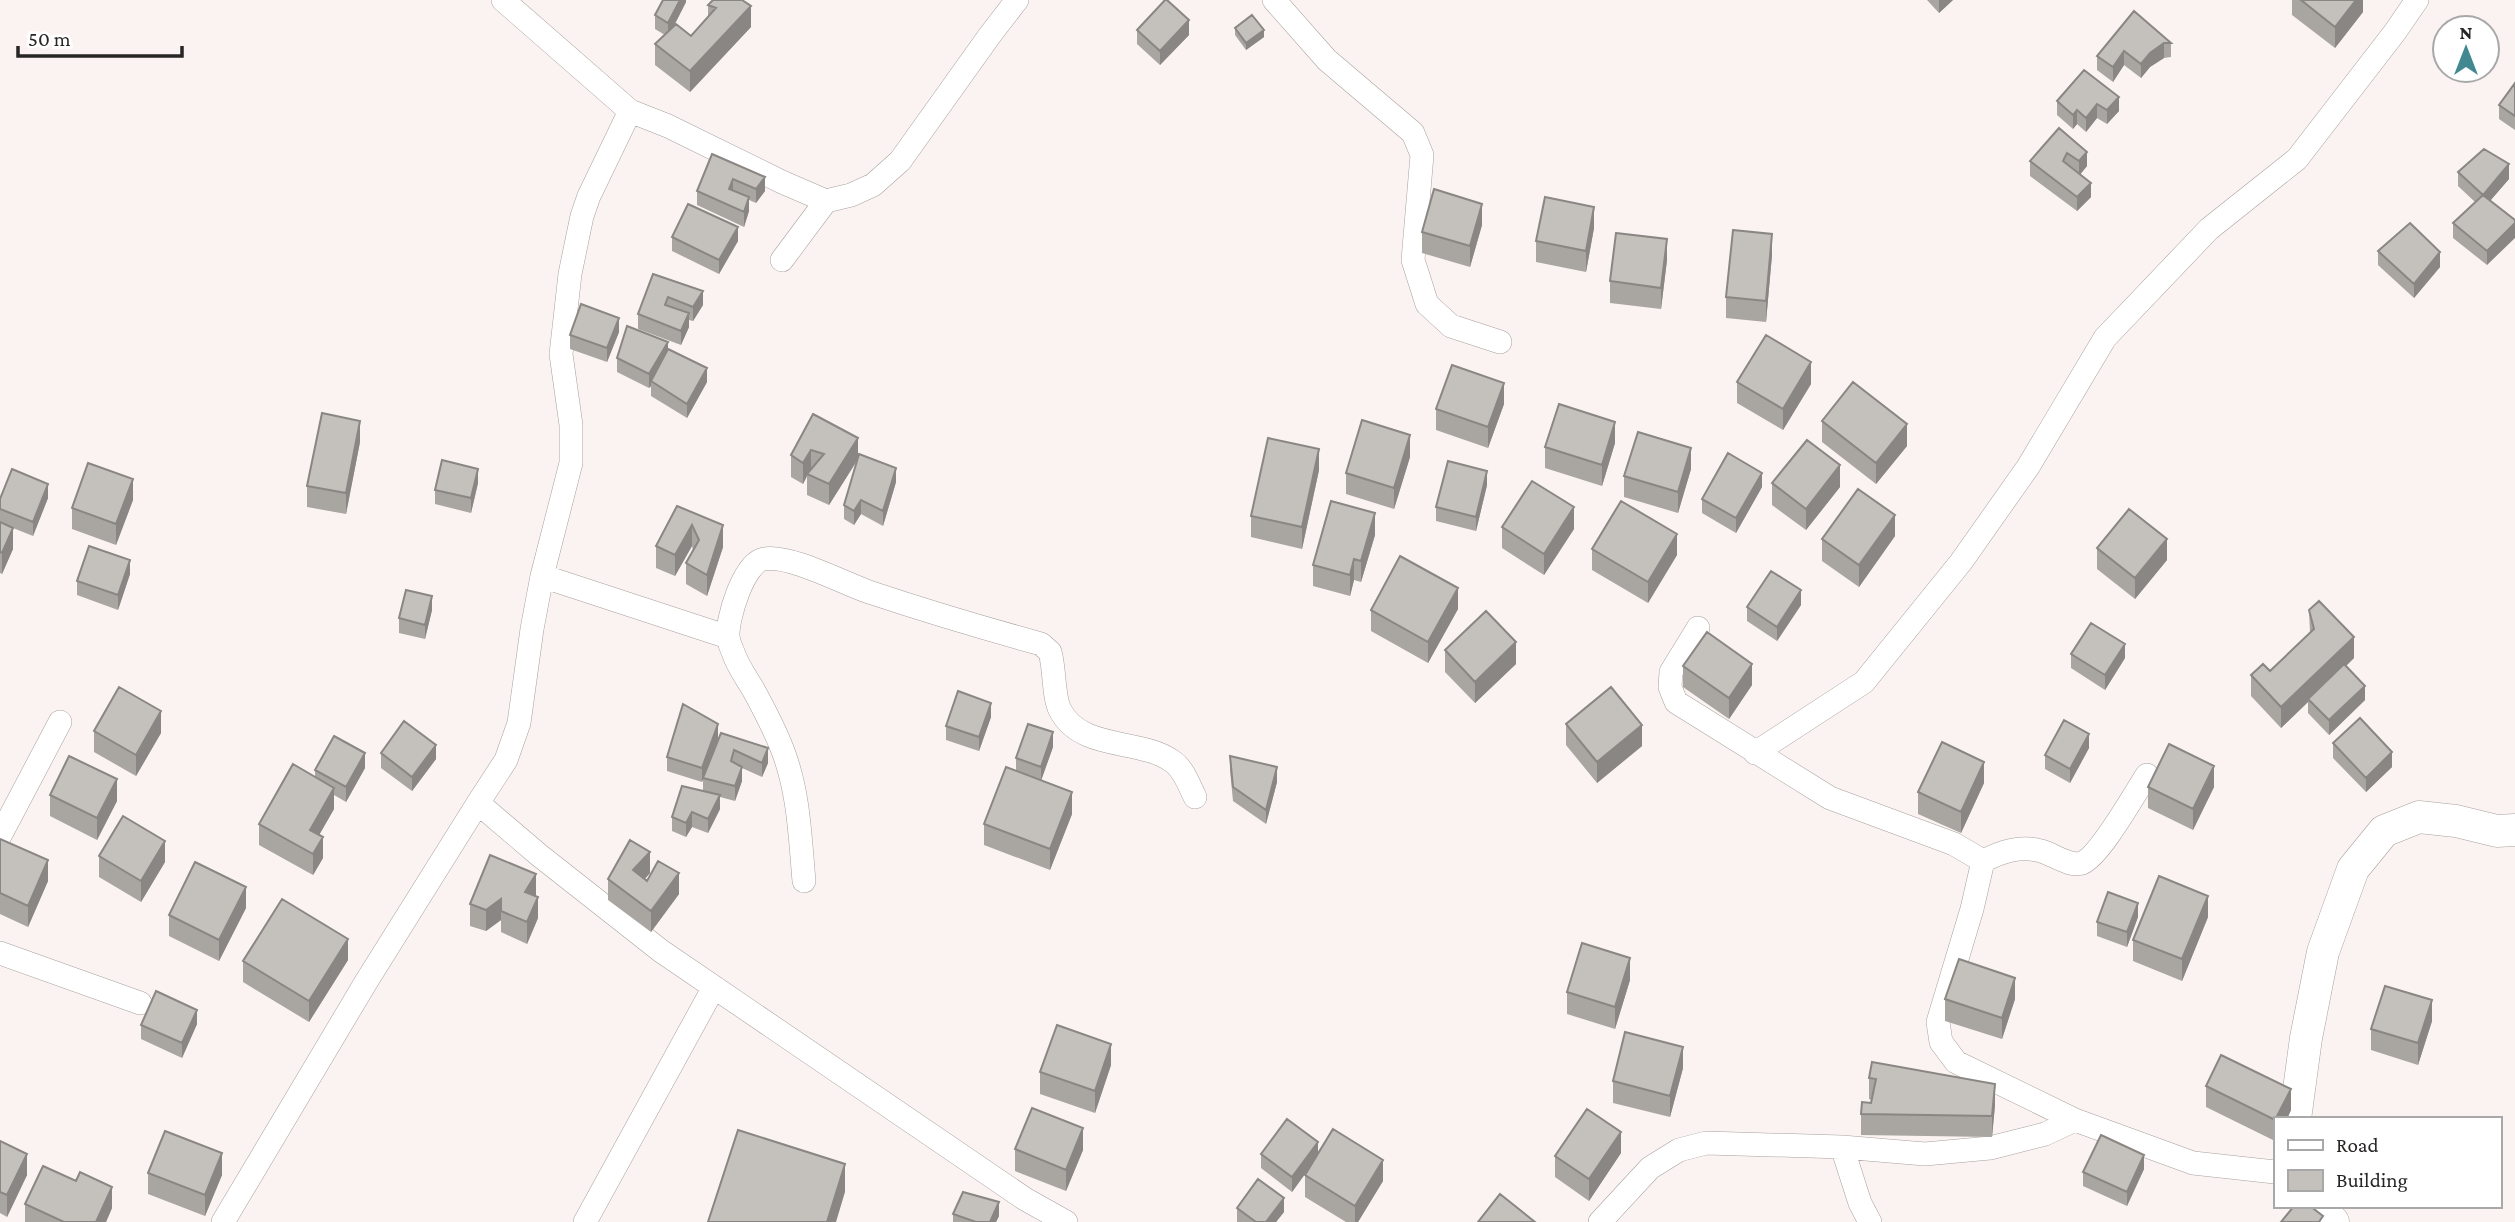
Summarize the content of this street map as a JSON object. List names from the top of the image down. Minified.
{"legend":["Road","Building"],"scale_bar":"50 m","north":"top"}
